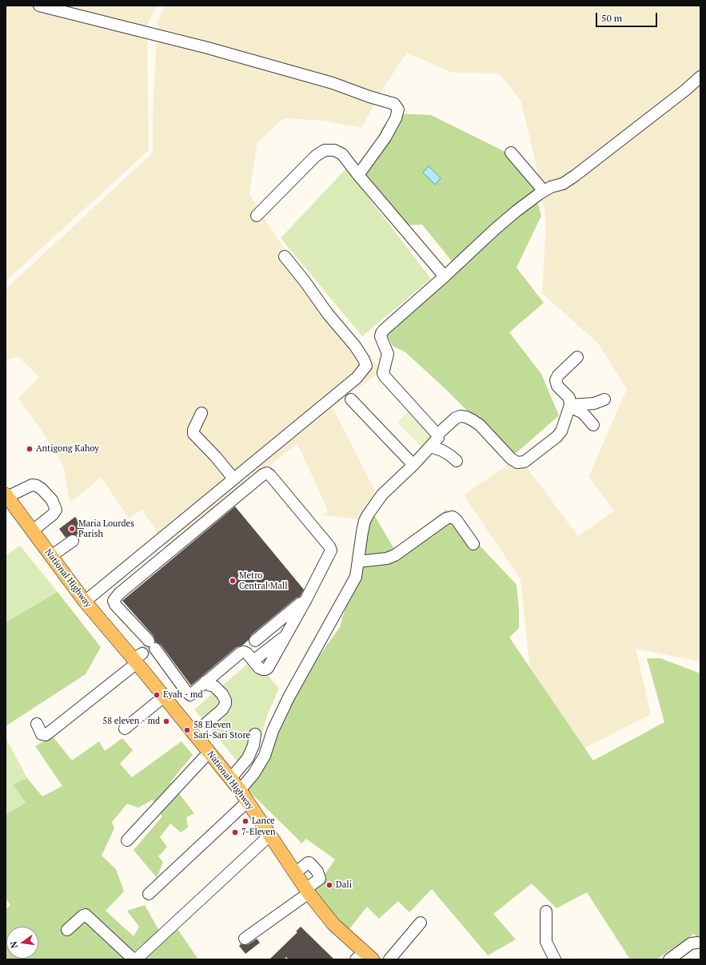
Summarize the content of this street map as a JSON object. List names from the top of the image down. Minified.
{"streets":{"main road":["National Highway"]},"places":["Antigong Kahoy","Maria Lourdes Parish","Metro Central Mall","Eyah - md","58 eleven - md","58 Eleven Sari-Sari Store","Lance","7-Eleven","Dali"],"scale_bar":"50 m","north":"left"}
